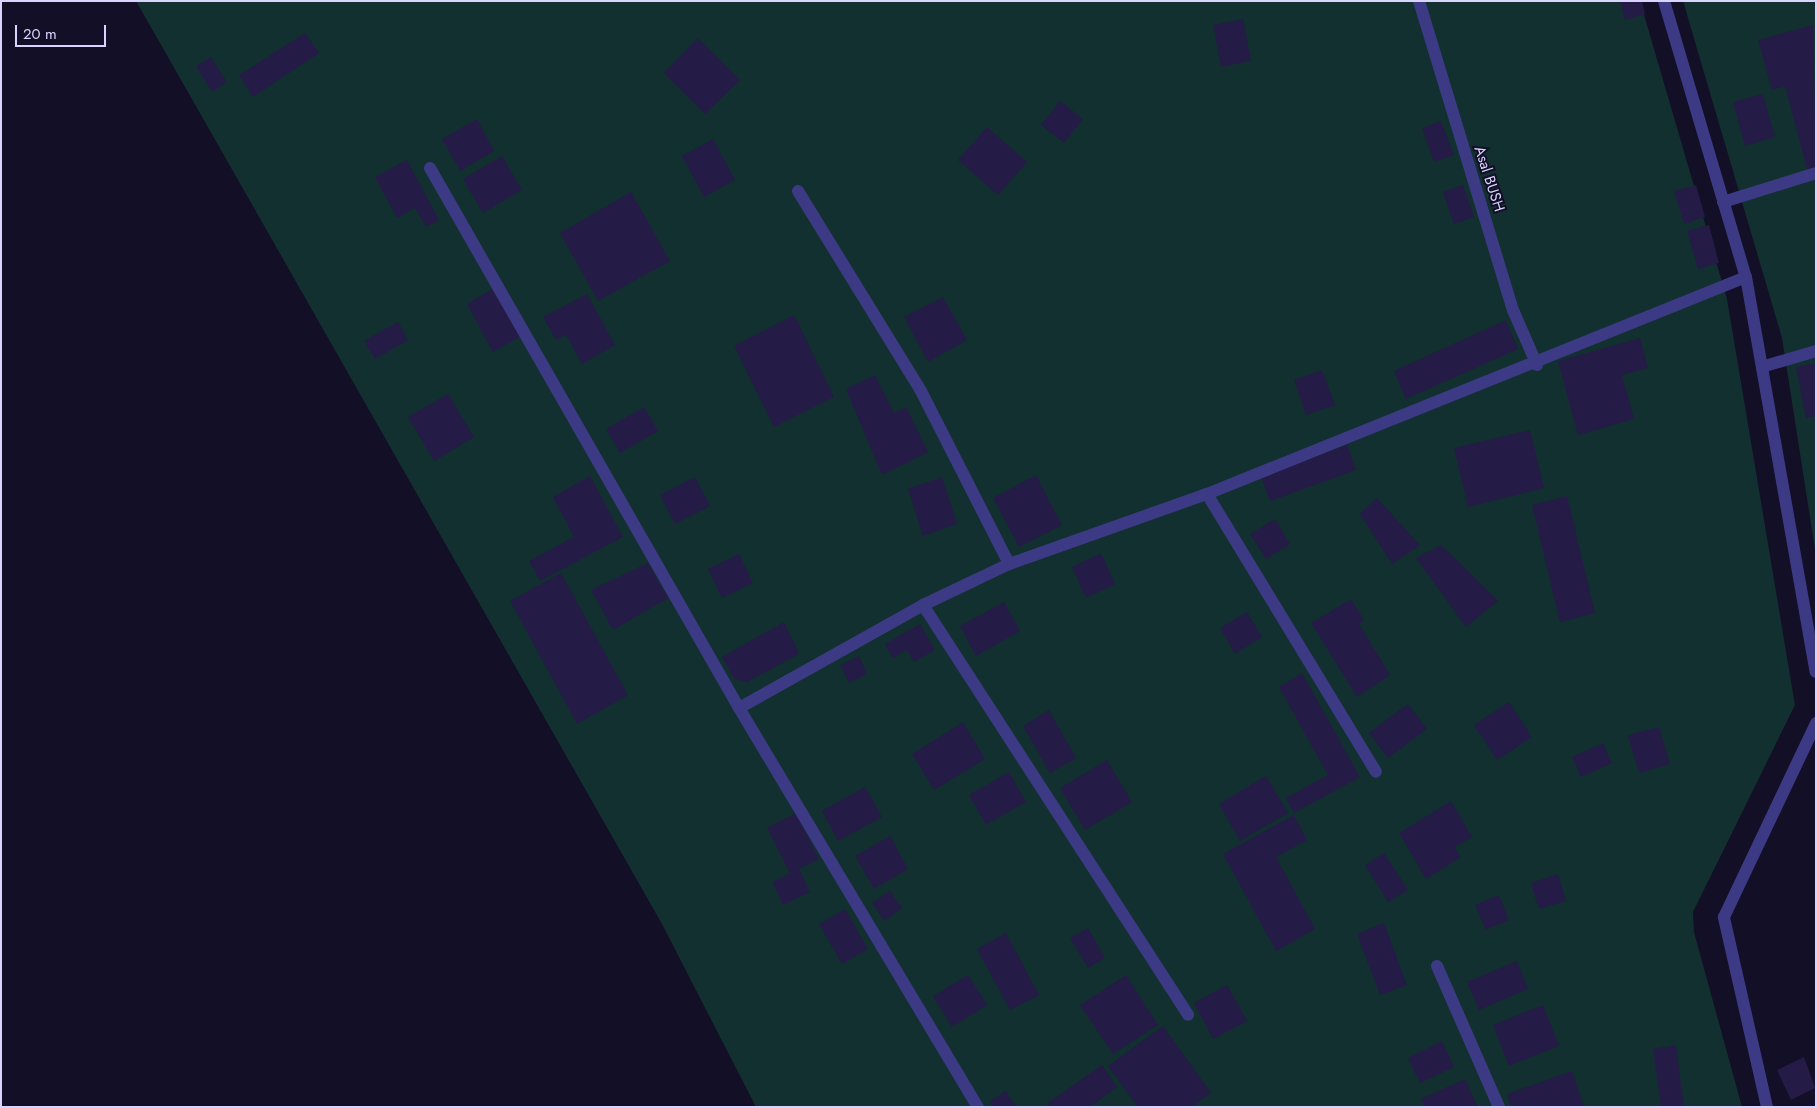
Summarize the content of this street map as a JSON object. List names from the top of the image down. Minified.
{"streets":{"street":["Asal BUSH"]},"scale_bar":"20 m"}
